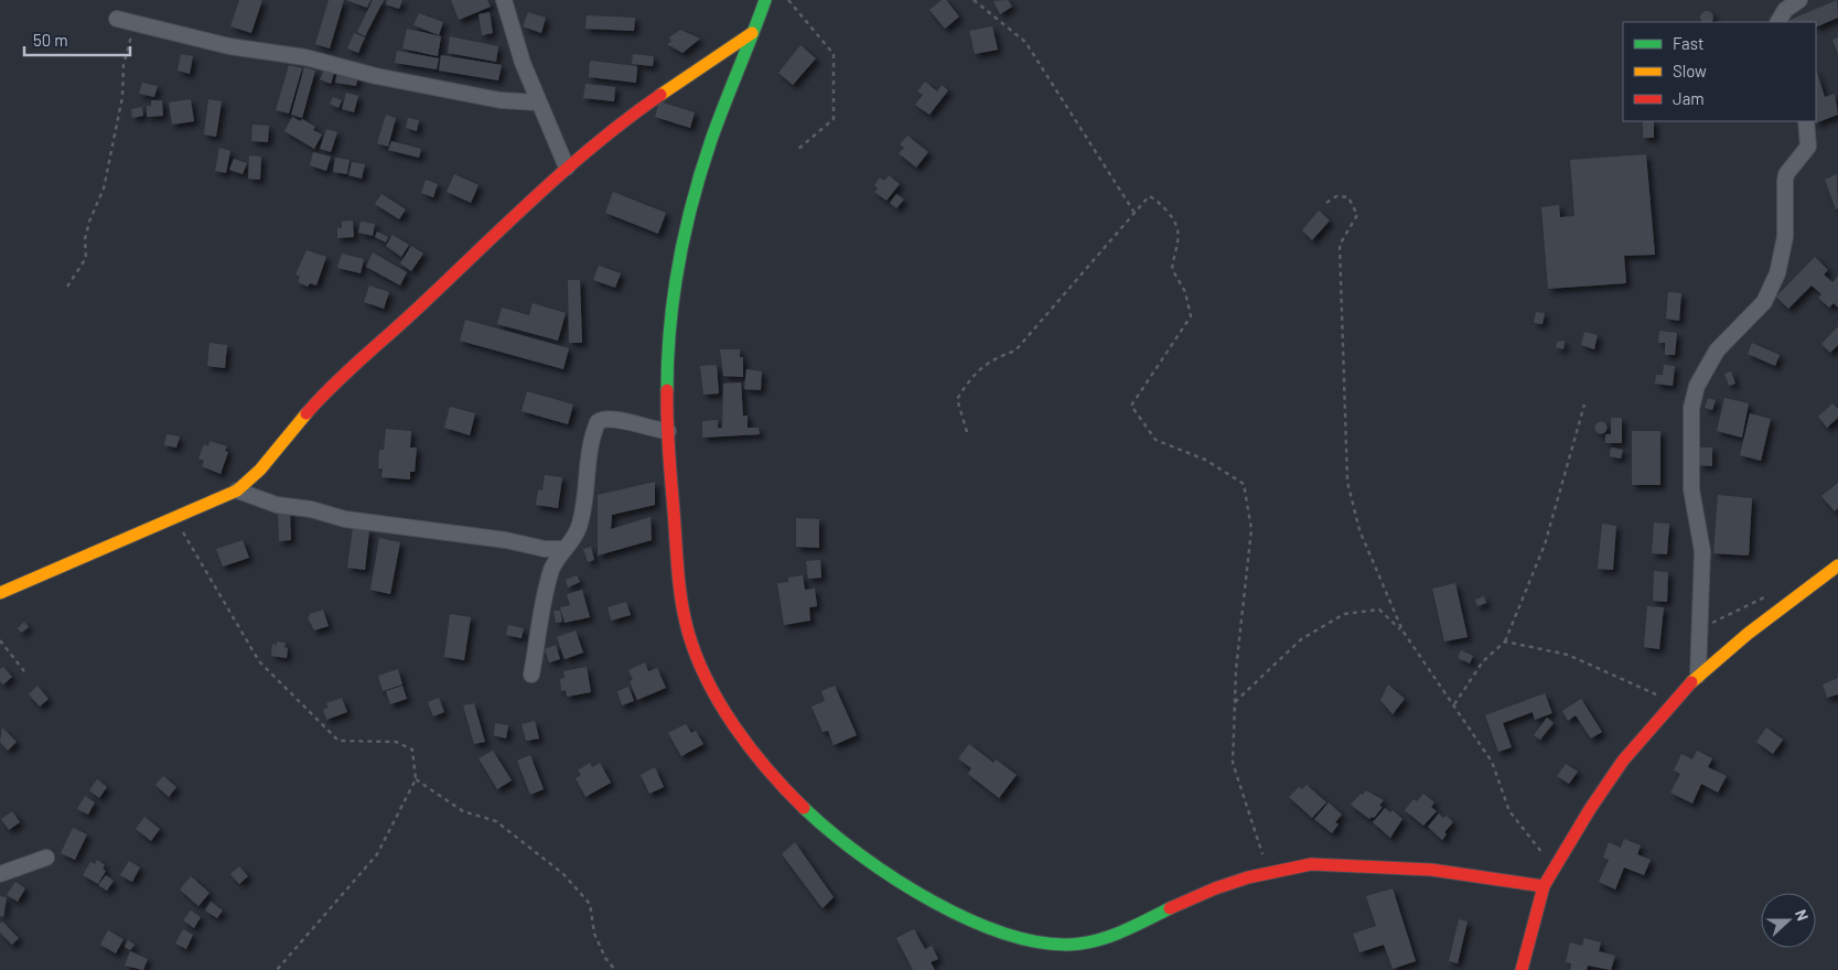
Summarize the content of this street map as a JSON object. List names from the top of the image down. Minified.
{"legend":["Fast","Slow","Jam"],"scale_bar":"50 m","north":"right"}
